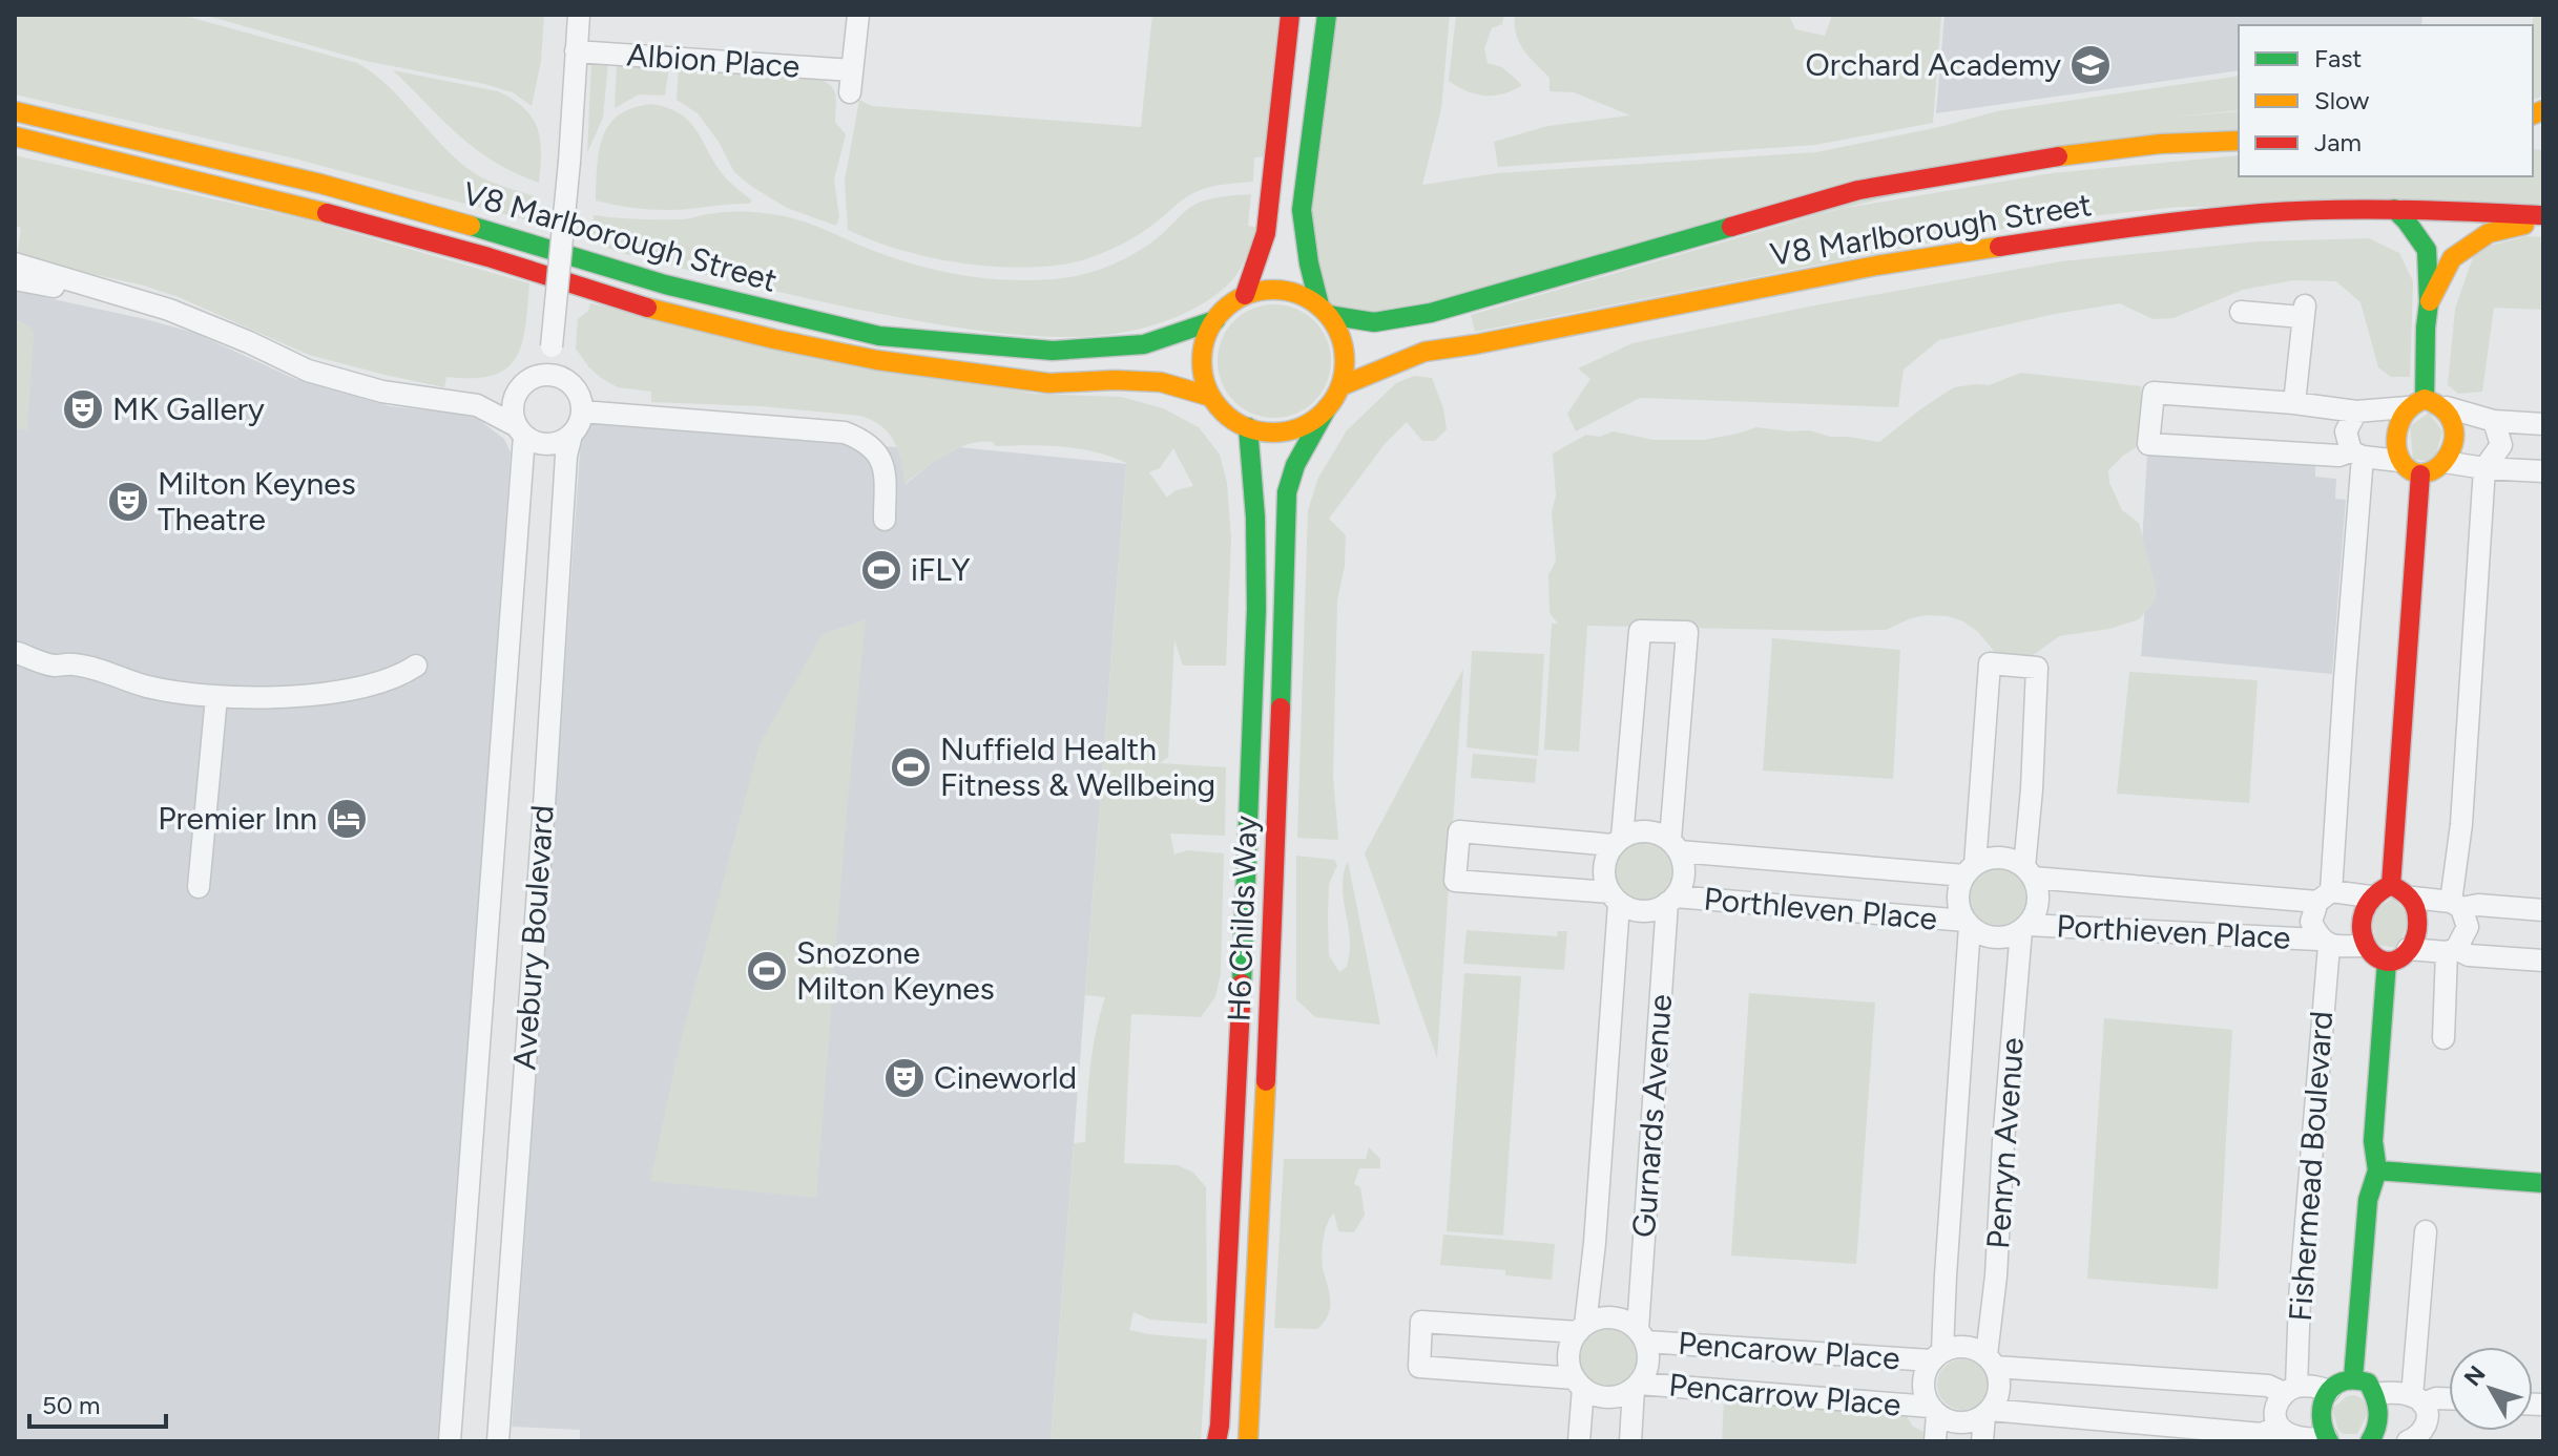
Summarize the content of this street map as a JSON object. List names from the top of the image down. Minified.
{"streets":{"main road":["V8 Marlborough Street","H6 Childs Way","Fishermead Boulevard"],"street":["Albion Place","Porthleven Place","Porthieven Place","Avebury Boulevard","Gurnards Avenue","Penryn Avenue","Pencarow Place","Pencarrow Place"]},"crossings":[["V8 Marlborough Street","H6 Childs Way"],["Porthleven Place","Porthieven Place"],["Porthleven Place","Gurnards Avenue"],["Porthleven Place","Penryn Avenue"],["Porthieven Place","Penryn Avenue"],["Porthieven Place","Fishermead Boulevard"],["Gurnards Avenue","Pencarow Place"],["Gurnards Avenue","Pencarrow Place"],["Penryn Avenue","Pencarow Place"],["Penryn Avenue","Pencarrow Place"],["Pencarow Place","Pencarrow Place"]],"places":{"school or university":["Orchard Academy"],"theatre":["MK Gallery","Milton Keynes Theatre","Cineworld"],"sports":["iFLY","Nuffield Health Fitness & Wellbeing","Snozone Milton Keynes"],"hotel":["Premier Inn"]},"legend":["Fast","Slow","Jam"],"scale_bar":"50 m","north":"top left"}
